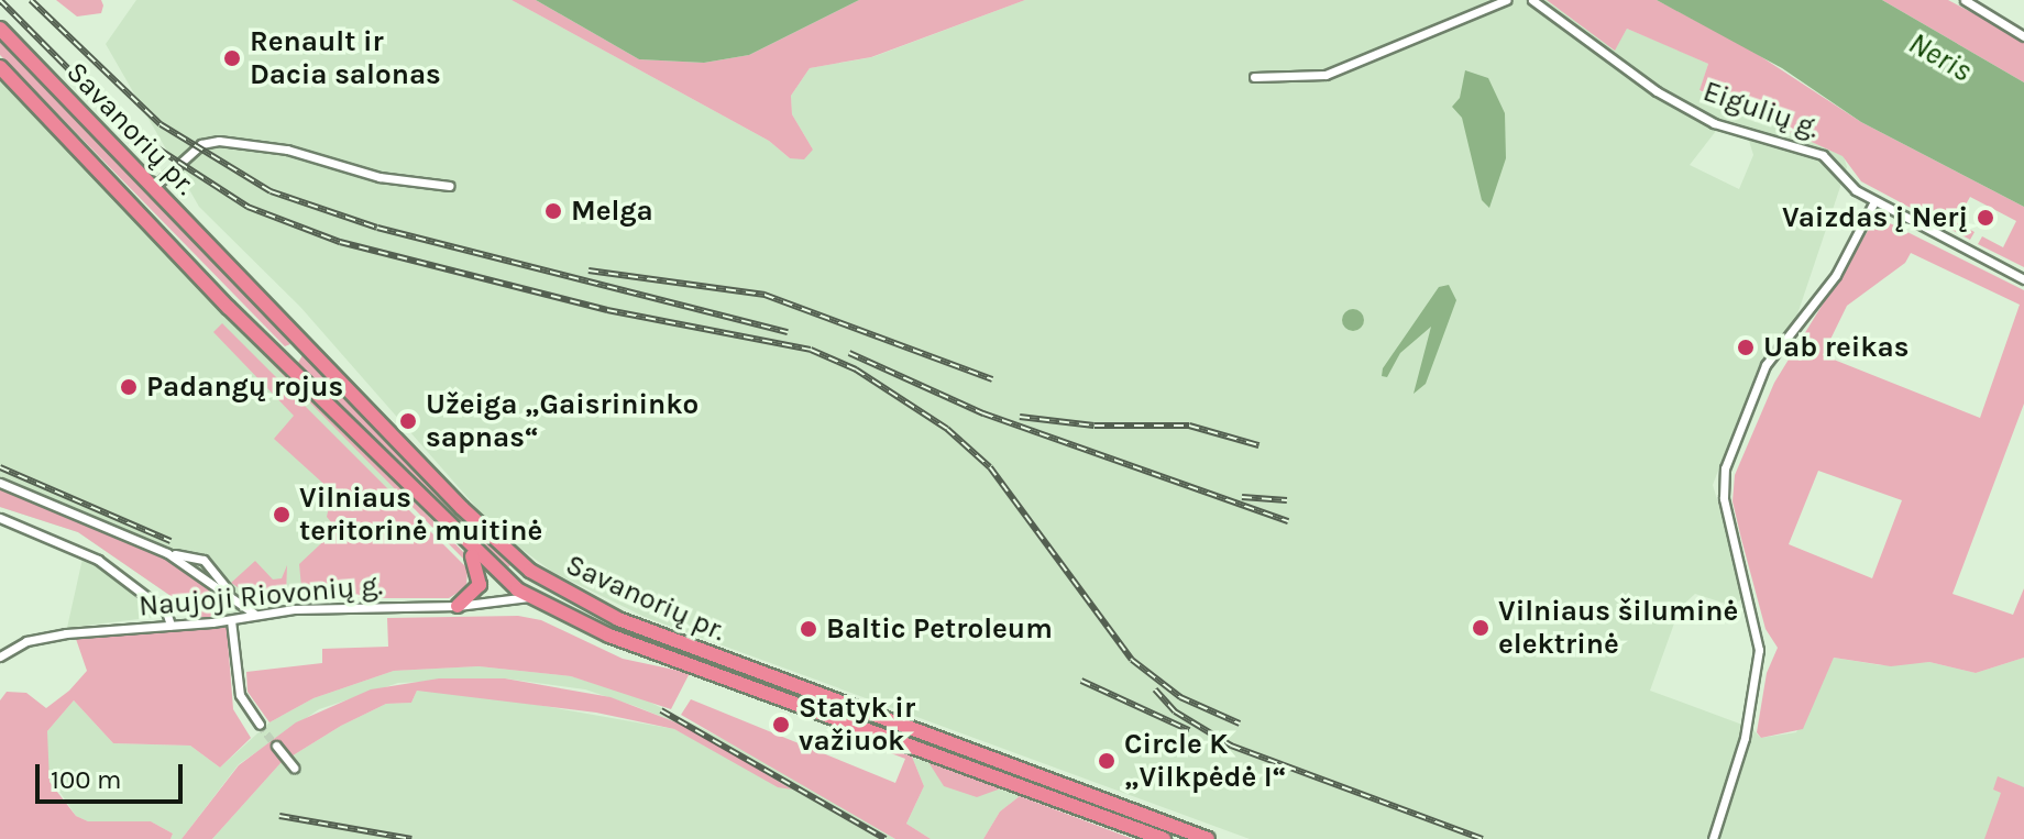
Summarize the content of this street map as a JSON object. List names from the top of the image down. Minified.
{"streets":{"highway":["Savanorių pr."],"street":["Eigulių g.","Naujoji Riovonių g."]},"crossings":[["Savanorių pr.","Naujoji Riovonių g."]],"water":["Neris"],"places":["Renault ir Dacia salonas","Melga","Vaizdas į Nerį","Uab reikas","Padangų rojus","Užeiga „Gaisrininko sapnas“","Vilniaus teritorinė muitinė","Vilniaus šiluminė elektrinė","Baltic Petroleum","Statyk ir važiuok","Circle K „Vilkpėdė I“"],"scale_bar":"100 m"}
